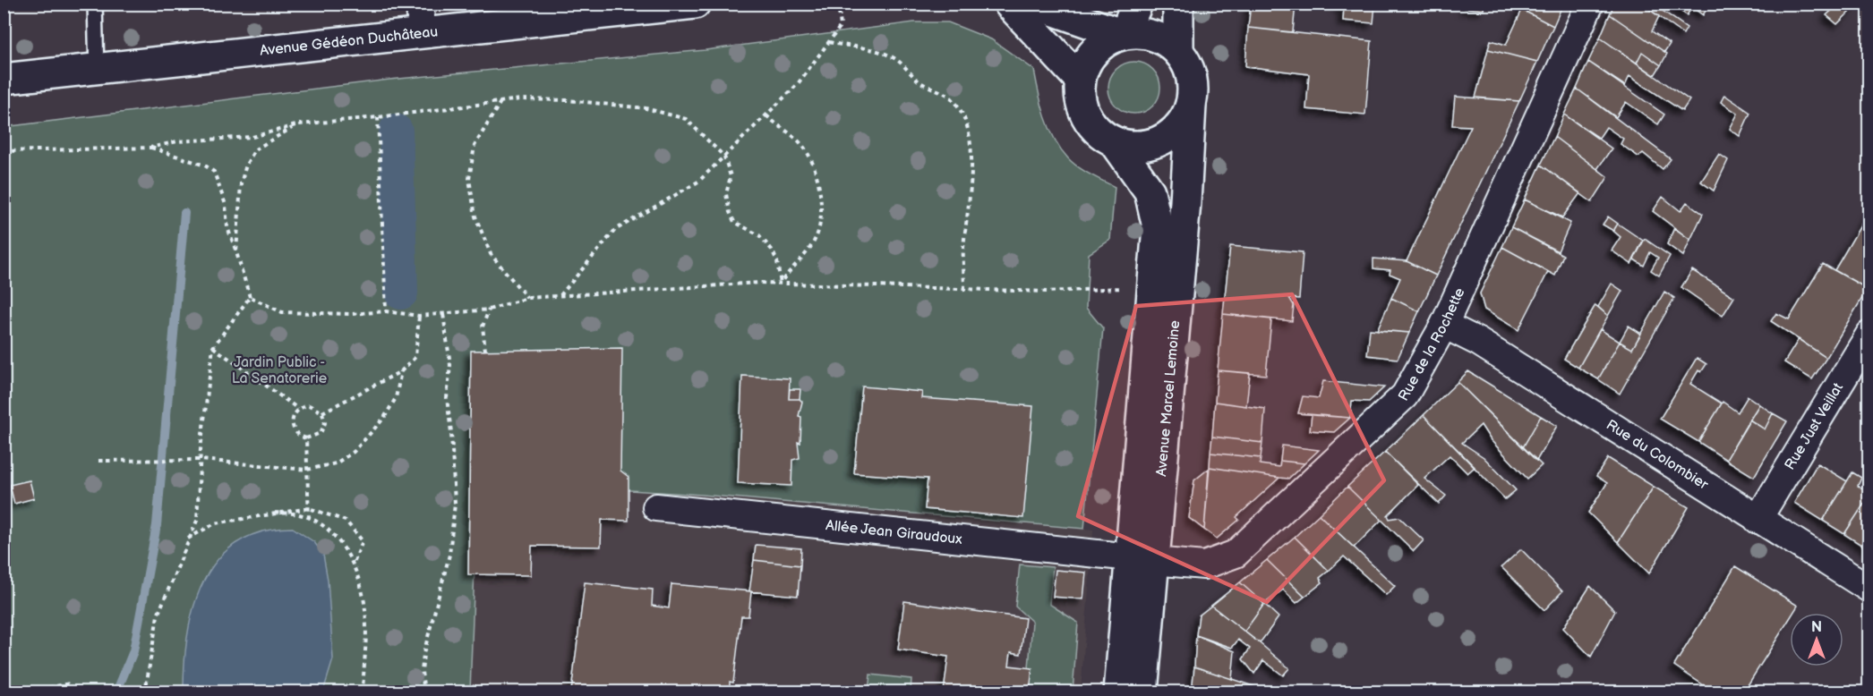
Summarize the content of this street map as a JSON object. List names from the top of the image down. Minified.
{"streets":{"main road":["Avenue Gédéon Duchâteau","Avenue Marcel Lemoine"],"street":["Rue de la Rochette","Rue Just Veillat","Rue du Colombier","Allée Jean Giraudoux"]},"crossings":[["Rue de la Rochette","Avenue Marcel Lemoine"],["Rue de la Rochette","Rue du Colombier"],["Rue de la Rochette","Allée Jean Giraudoux"],["Avenue Marcel Lemoine","Allée Jean Giraudoux"],["Rue Just Veillat","Rue du Colombier"]],"parks":["Jardin Public - La Senatorerie"],"north":"top"}
